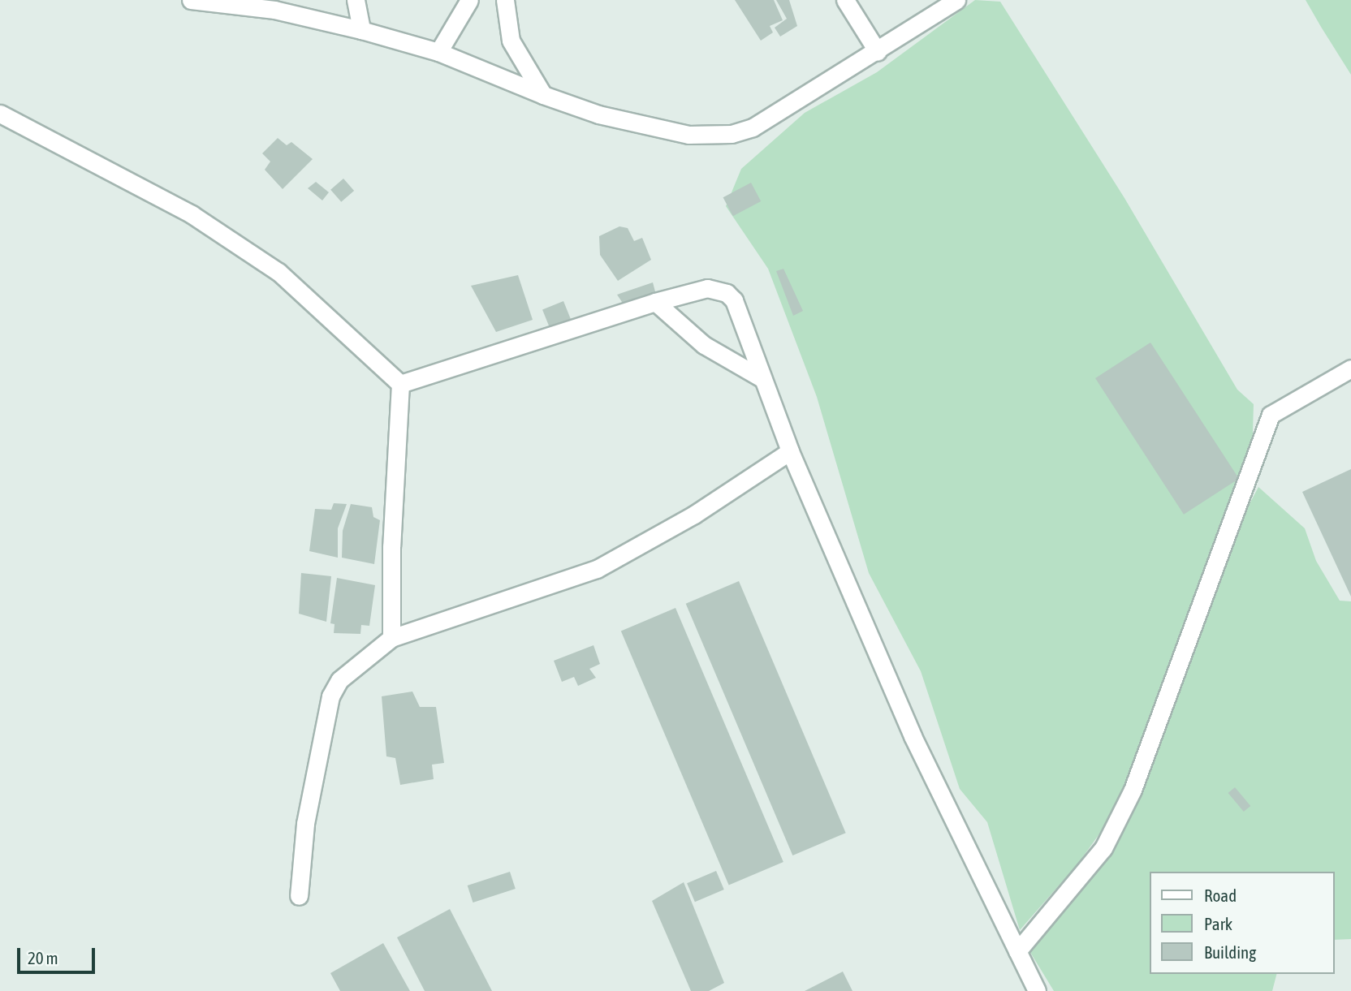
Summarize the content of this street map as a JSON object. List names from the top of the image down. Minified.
{"legend":["Road","Park","Building"],"scale_bar":"20 m"}
